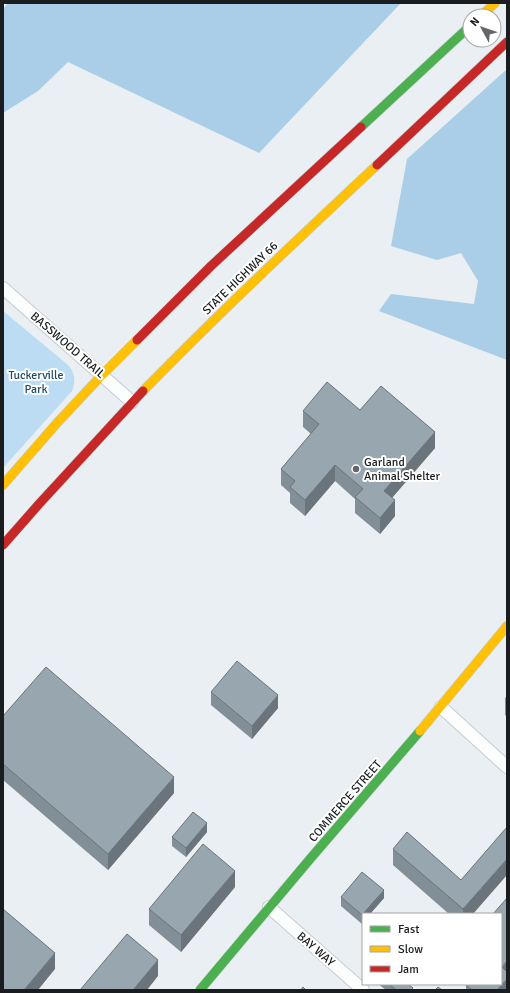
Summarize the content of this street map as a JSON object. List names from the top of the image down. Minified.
{"streets":{"main road":["STATE HIGHWAY 66","COMMERCE STREET"],"street":["BASSWOOD TRAIL","BAY WAY"]},"crossings":[["STATE HIGHWAY 66","BASSWOOD TRAIL"],["COMMERCE STREET","BAY WAY"]],"parks":["Tuckerville Park"],"places":["Garland Animal Shelter"],"legend":["Fast","Slow","Jam"],"north":"top left"}
